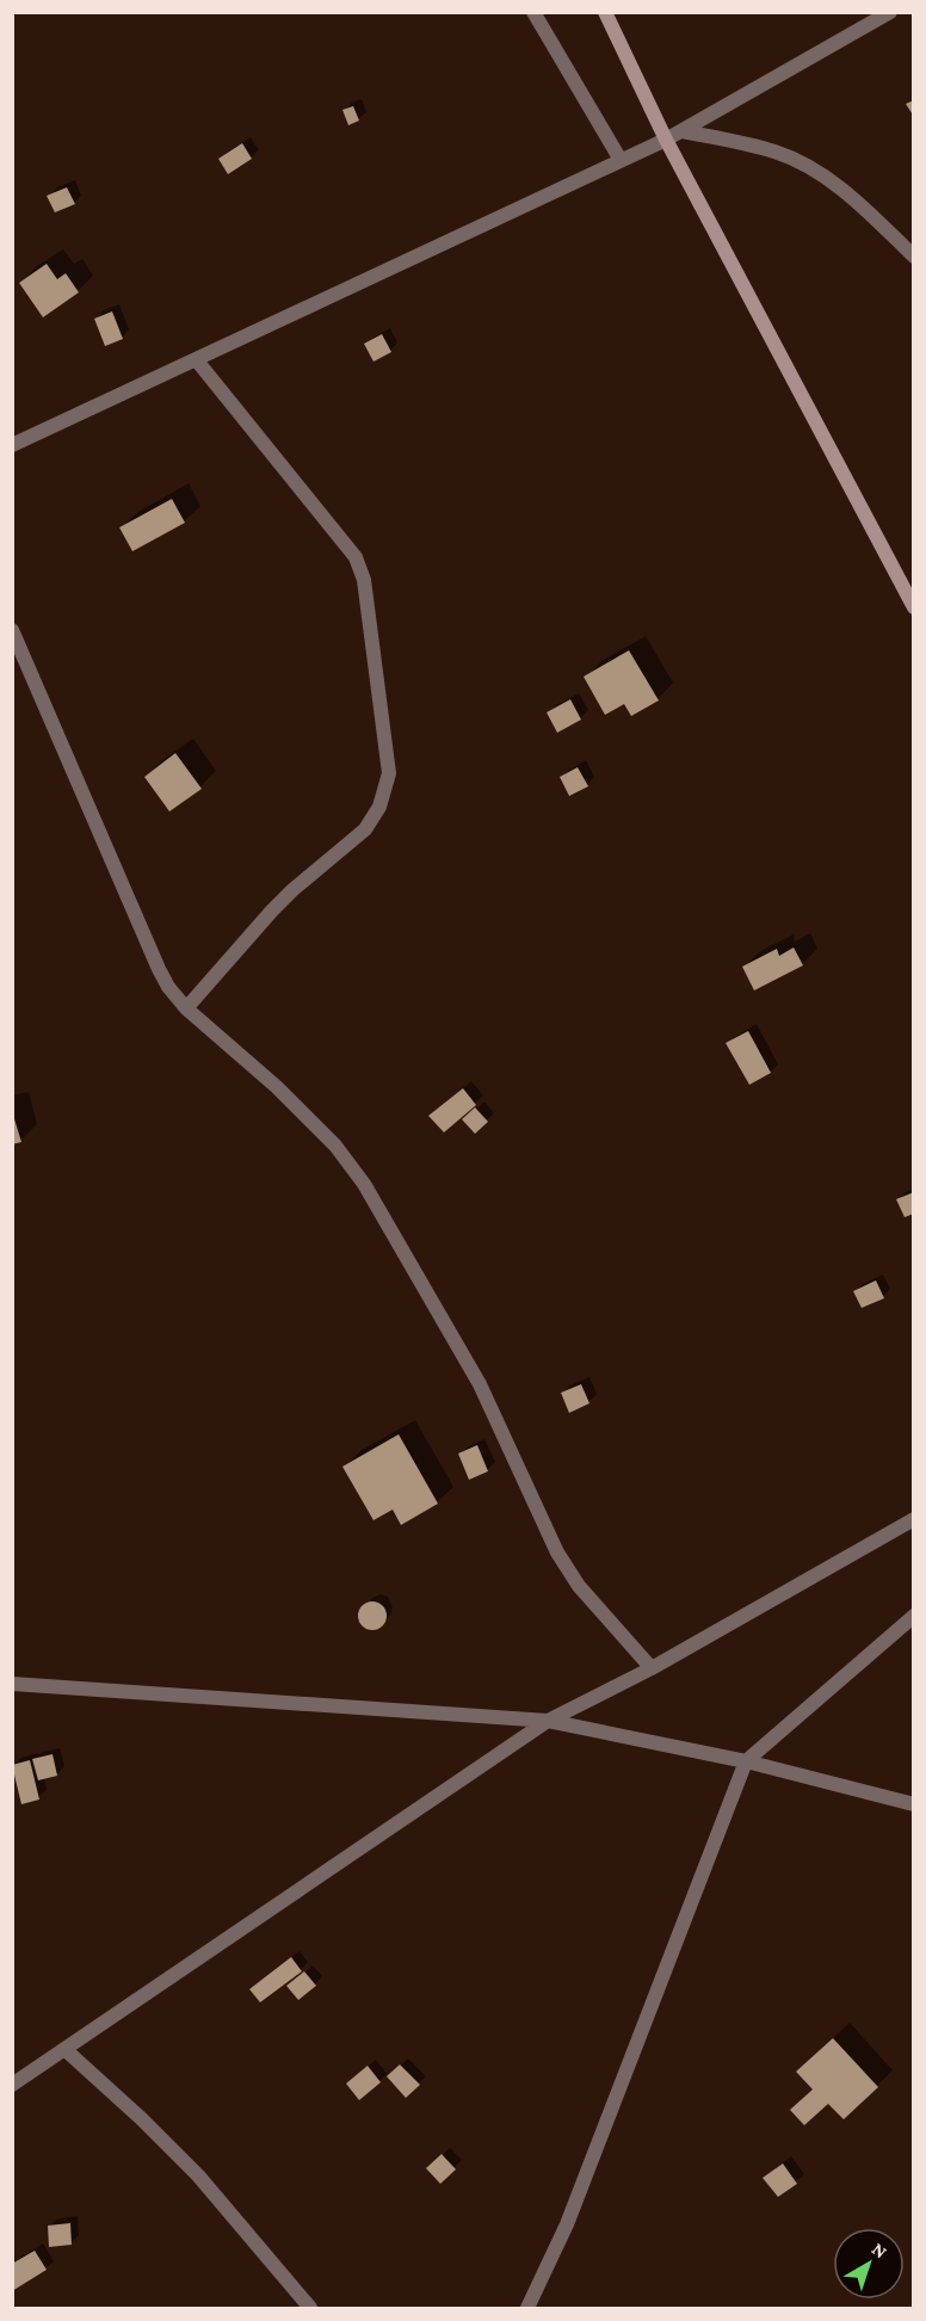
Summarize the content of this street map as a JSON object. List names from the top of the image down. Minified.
{"north":"top right"}
